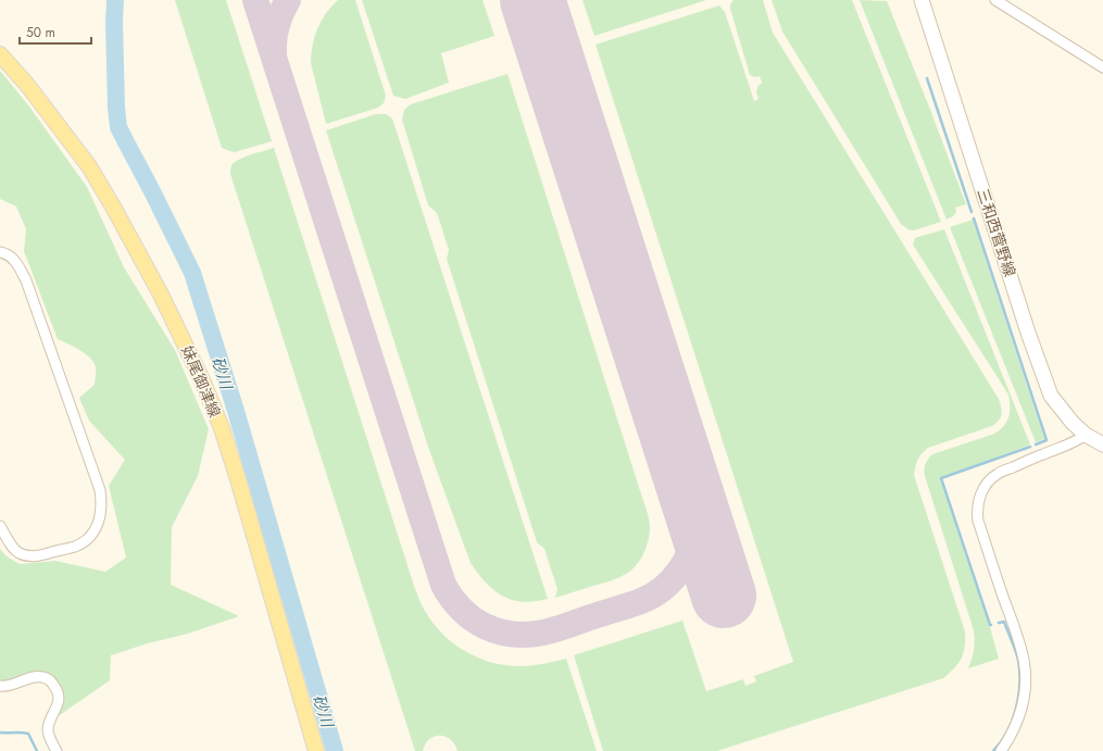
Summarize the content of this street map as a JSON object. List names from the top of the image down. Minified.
{"streets":{"main road":["三和西菅野線","妹尾御津線"]},"water":["砂川"],"scale_bar":"50 m"}
